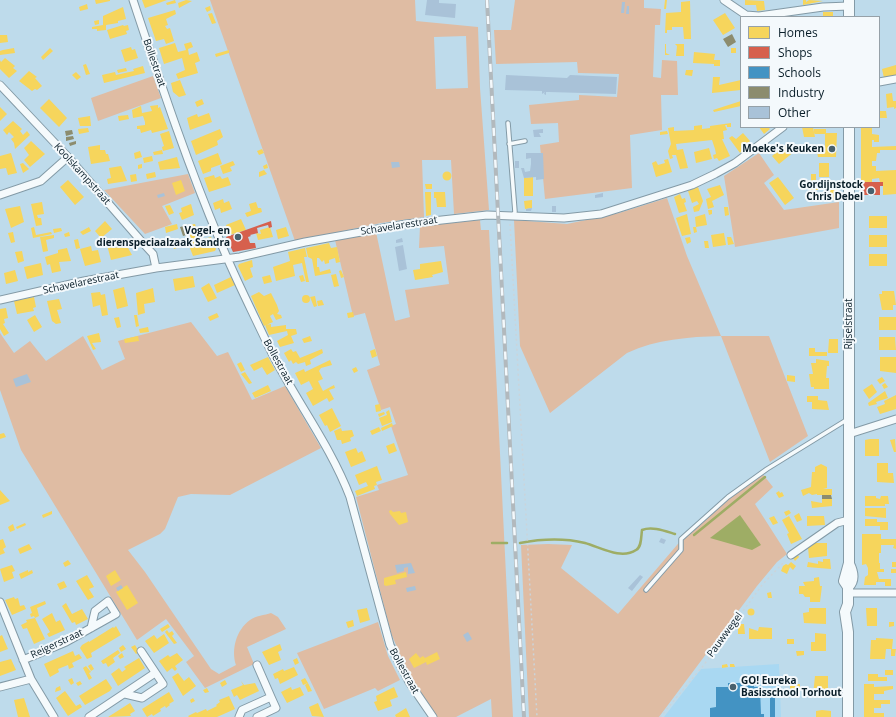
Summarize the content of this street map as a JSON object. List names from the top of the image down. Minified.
{"streets":{"street":["Bollestraat","Koolskampstraat","Schavelarestraat","Rijselstraat","Reigerstraat"],"path":["Pauwwegel"]},"crossings":[["Bollestraat","Schavelarestraat"],["Koolskampstraat","Schavelarestraat"]],"places":["Moeke's Keuken","Gordijnstock Chris Debel","Vogel- en dierenspeciaalzaak Sandra","GO! Eureka Basisschool Torhout"],"legend":["Homes","Shops","Schools","Industry","Other"]}
